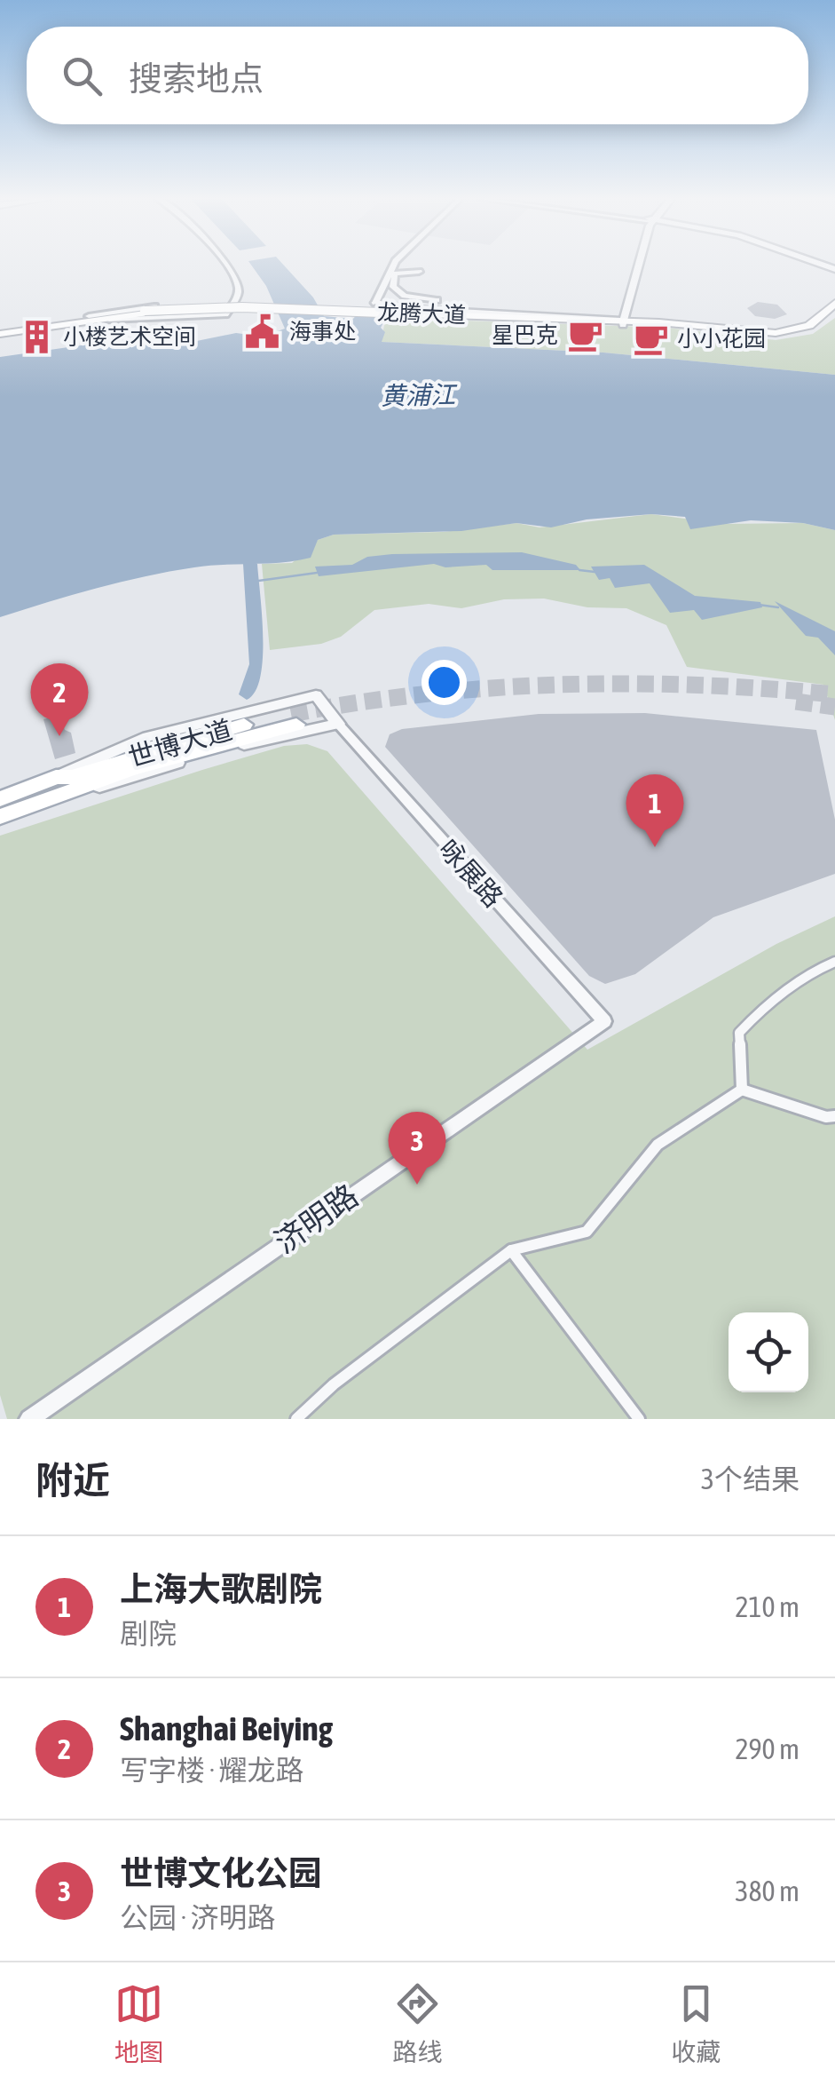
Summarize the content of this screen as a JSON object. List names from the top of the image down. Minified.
{"streets":{"main road":["龙腾大道","世博大道"],"street":["咏展路","济明路"]},"crossings":[["咏展路","济明路"]],"water":["黄浦江"],"places":{"public building":["海事处"],"cafe":["星巴克","小小花园"],"building":["小楼艺术空间"]},"page":{"search":"搜索地点","pins":["2","1","3"],"heading":["附近","3个结果"],"list":[{"mark":"1","name":"上海大歌剧院","note":"剧院","value":"210 m"},{"mark":"2","name":"Shanghai Beiying","note":"写字楼 · 耀龙路","value":"290 m"},{"mark":"3","name":"世博文化公园","note":"公园 · 济明路","value":"380 m"}],"nav":["地图","路线","收藏"]}}
